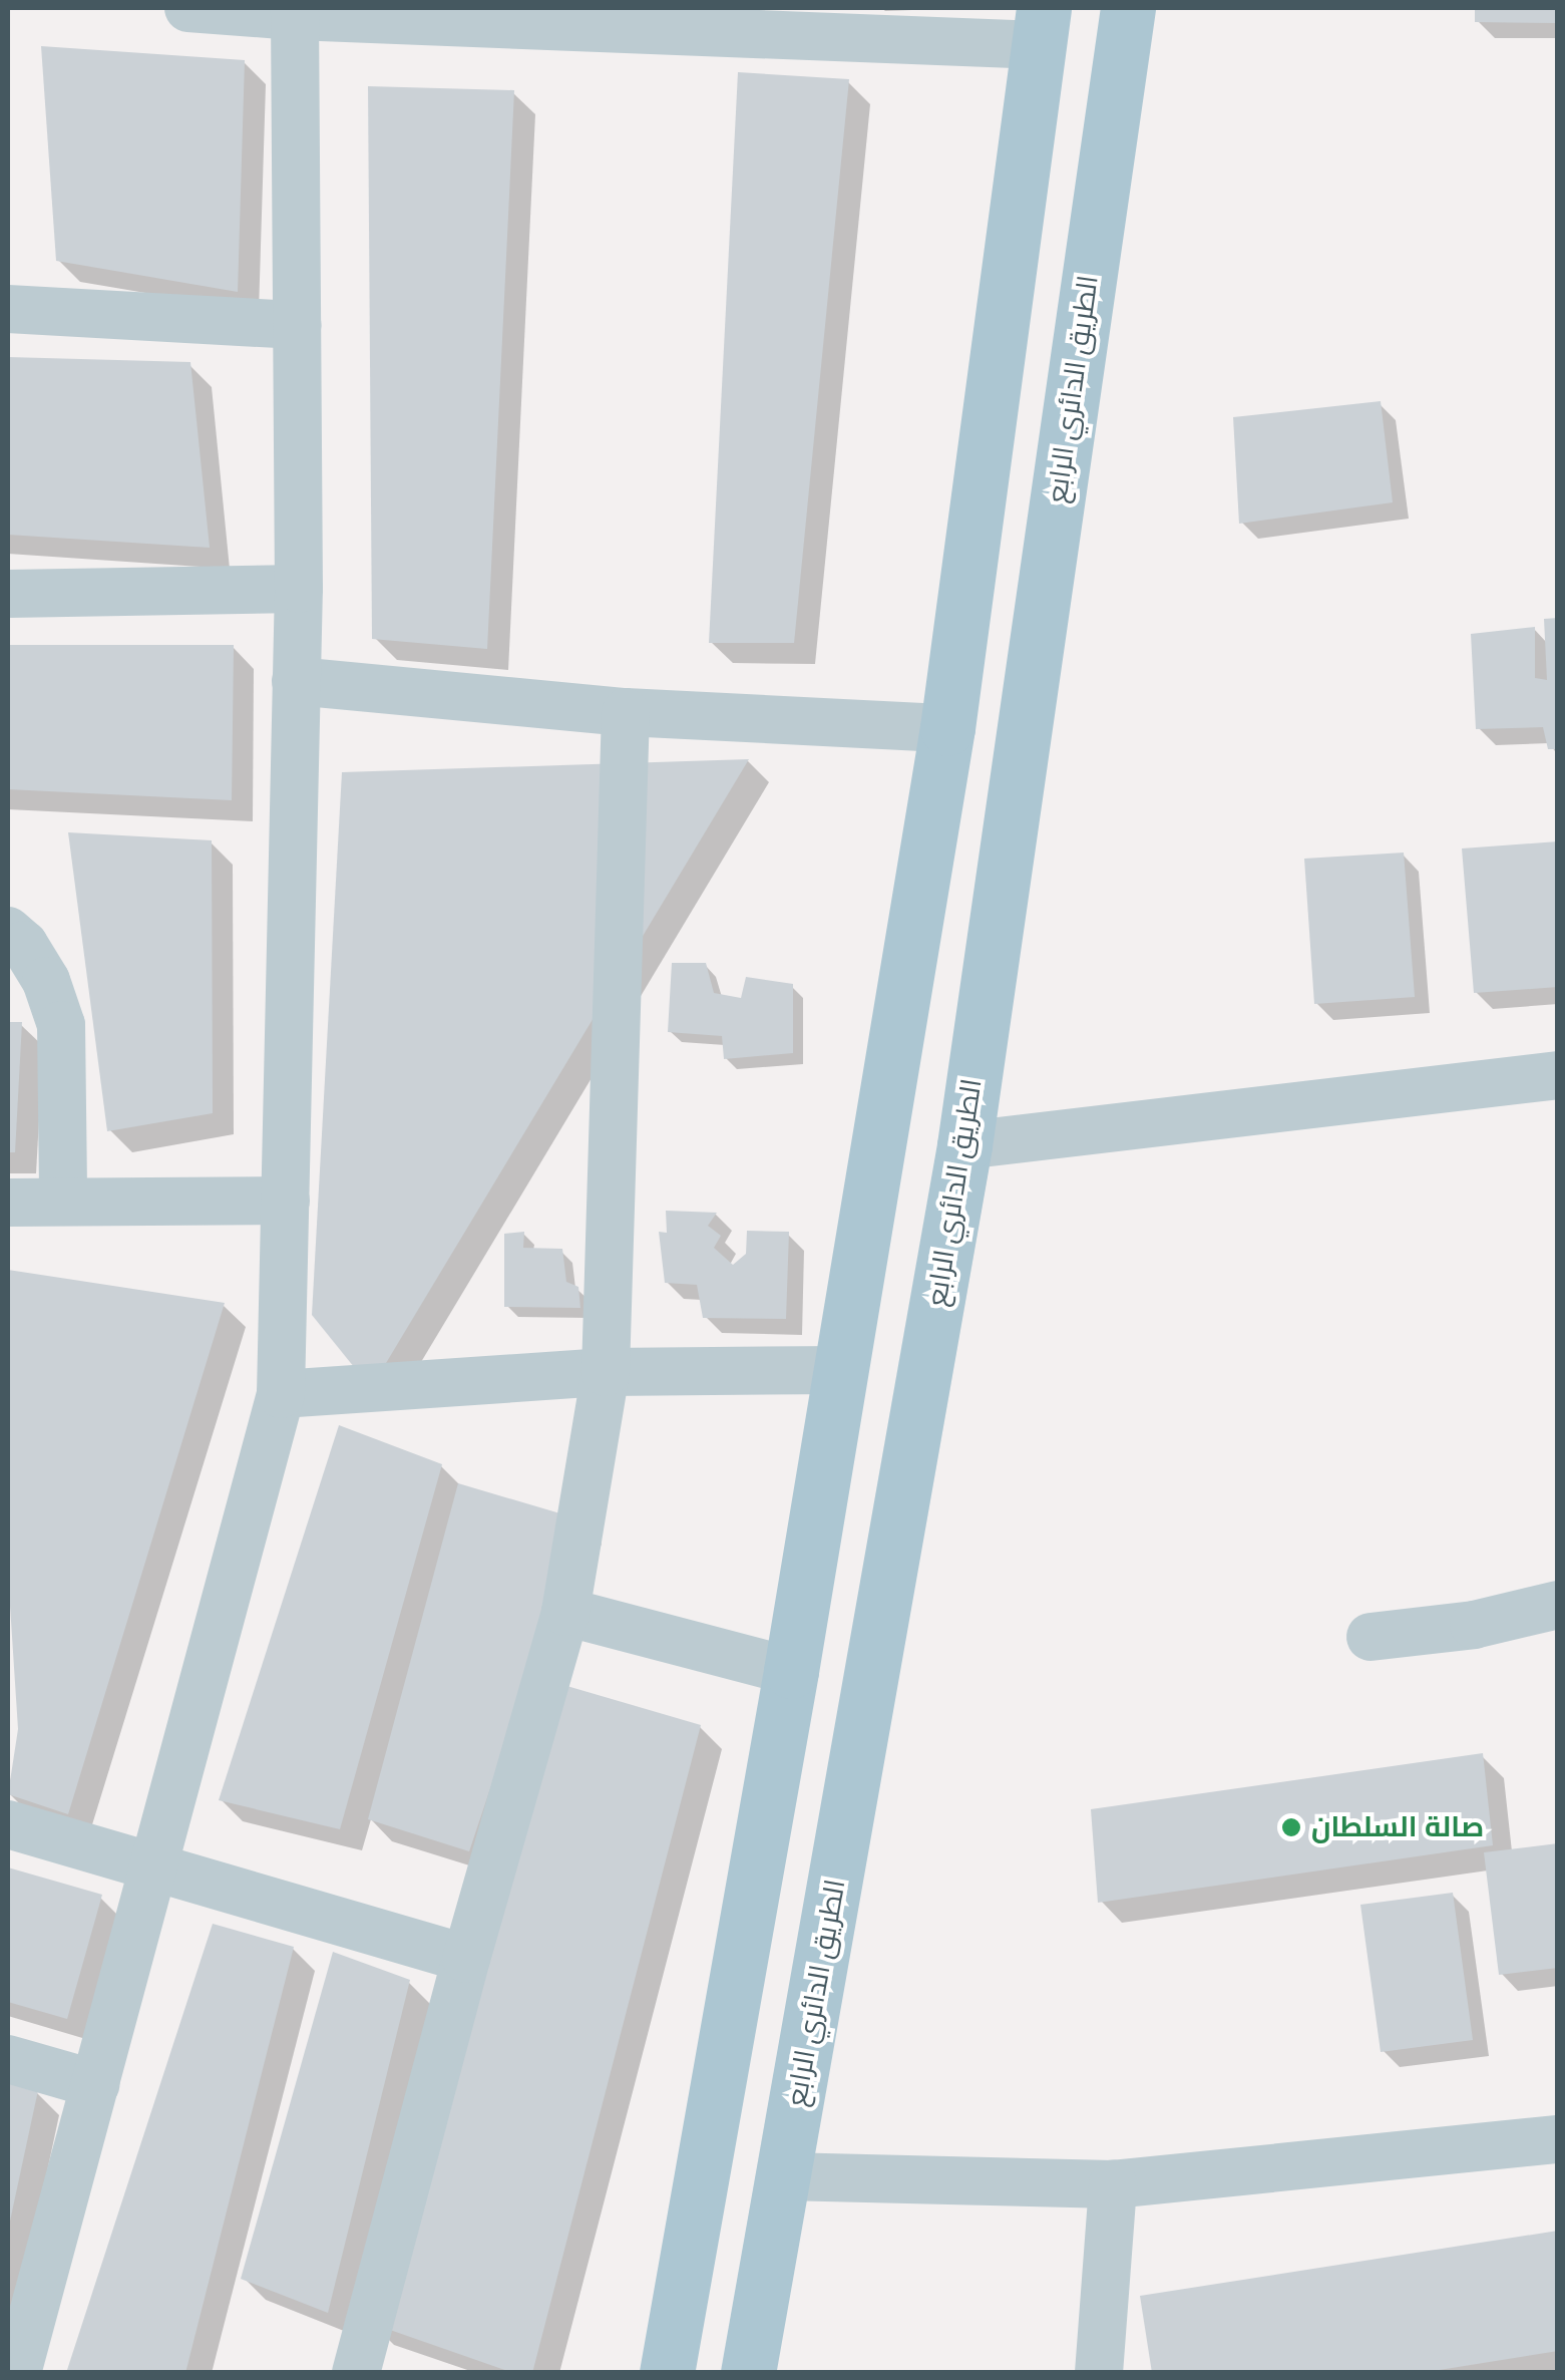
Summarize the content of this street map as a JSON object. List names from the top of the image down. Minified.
{"streets":{"main road":["الطريق الدائري الرابع"]},"places":["صالة السلطان"]}
